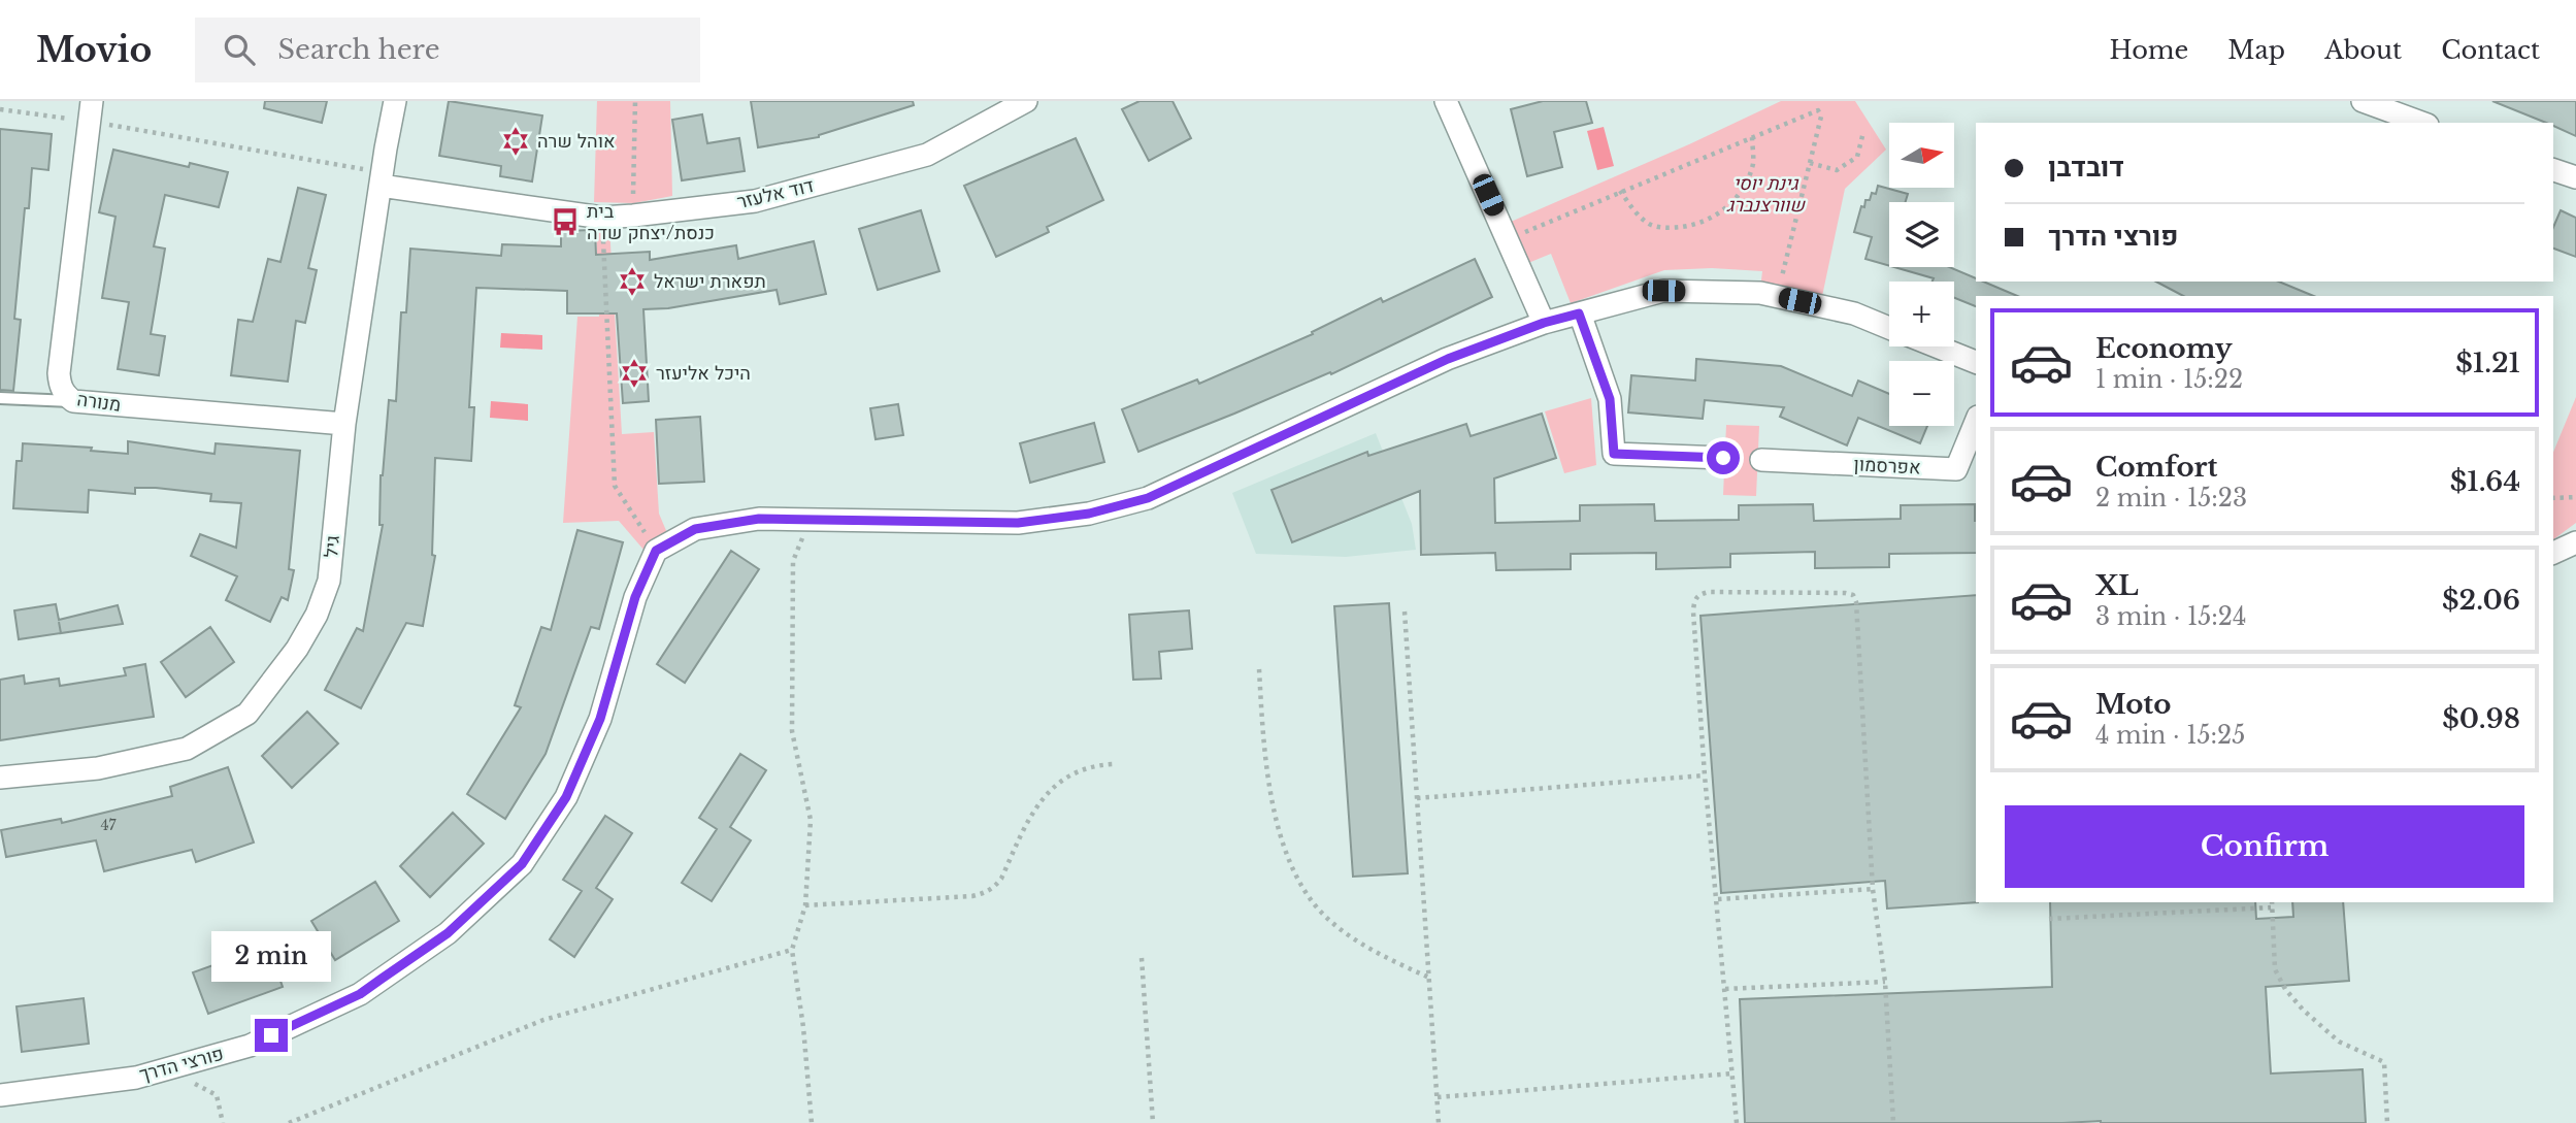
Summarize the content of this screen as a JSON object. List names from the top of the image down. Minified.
{"streets":{"street":["דוד אלעזר","מנורה","אפרסמון","גיל","פורצי הדרך"]},"crossings":[["דוד אלעזר","גיל"],["מנורה","גיל"]],"parks":["גינת יוסי שוורצנברג"],"places":{"synagogue":["אוהל שרה","תפארת ישראל","היכל אליעזר"],"bus stop":["בית כנסת/יצחק שדה"]},"house_numbers":["47"],"north":"right","page":{"header":"Movio","search":"Search here","nav":["Home","Map","About","Contact"],"map_buttons":["+","−"],"banner":["דובדבן","פורצי הדרך"],"list":[{"name":"Economy","note":"1 min · 15:22","value":"$1.21"},{"name":"Comfort","note":"2 min · 15:23","value":"$1.64"},{"name":"XL","note":"3 min · 15:24","value":"$2.06"},{"name":"Moto","note":"4 min · 15:25","value":"$0.98"}],"buttons":"Confirm","bubble":"2 min"}}
